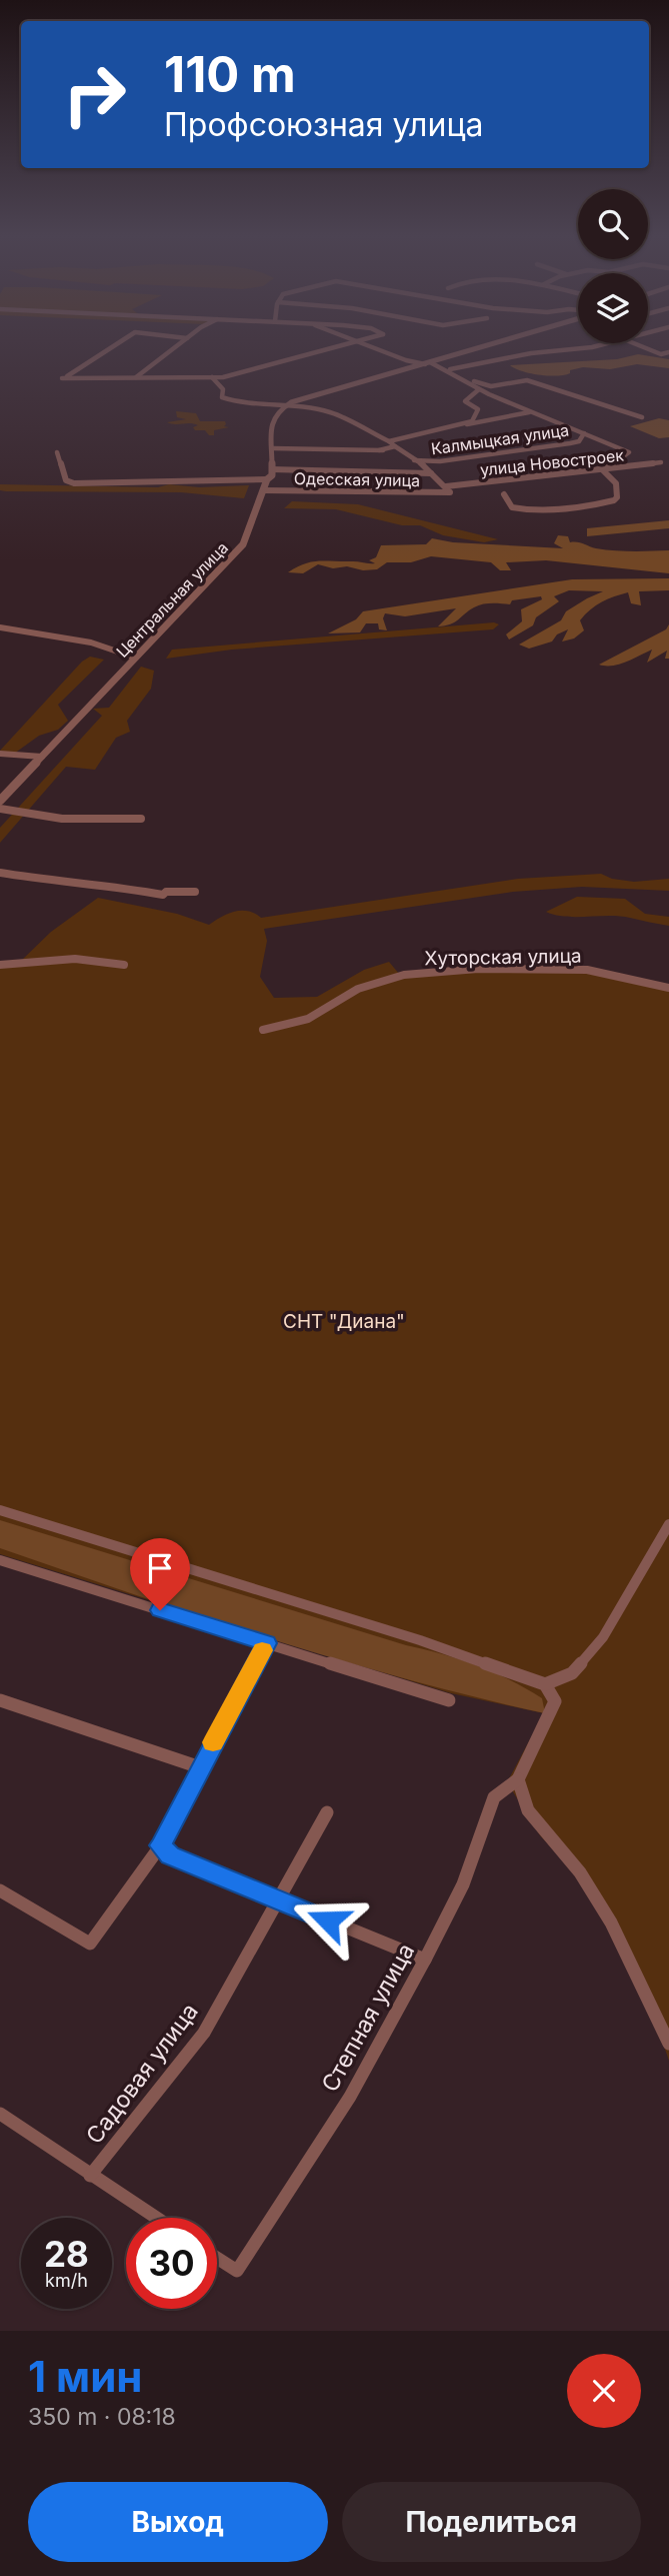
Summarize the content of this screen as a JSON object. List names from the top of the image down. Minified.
{"streets":{"street":["Калмыцкая улица","улица Новостроек","Одесская улица","Центральная улица","Хуторская улица","Степная улица","Садовая улица"]},"crossings":[["улица Новостроек","Одесская улица"],["Одесская улица","Центральная улица"]],"parks":["СНТ \"Диана\""],"page":{"turn":["110 m","Профсоюзная улица"],"speed":"28 km/h","limit":"30","heading":["1 мин","350 m · 08:18"],"buttons":["Выход","Поделиться"]}}
